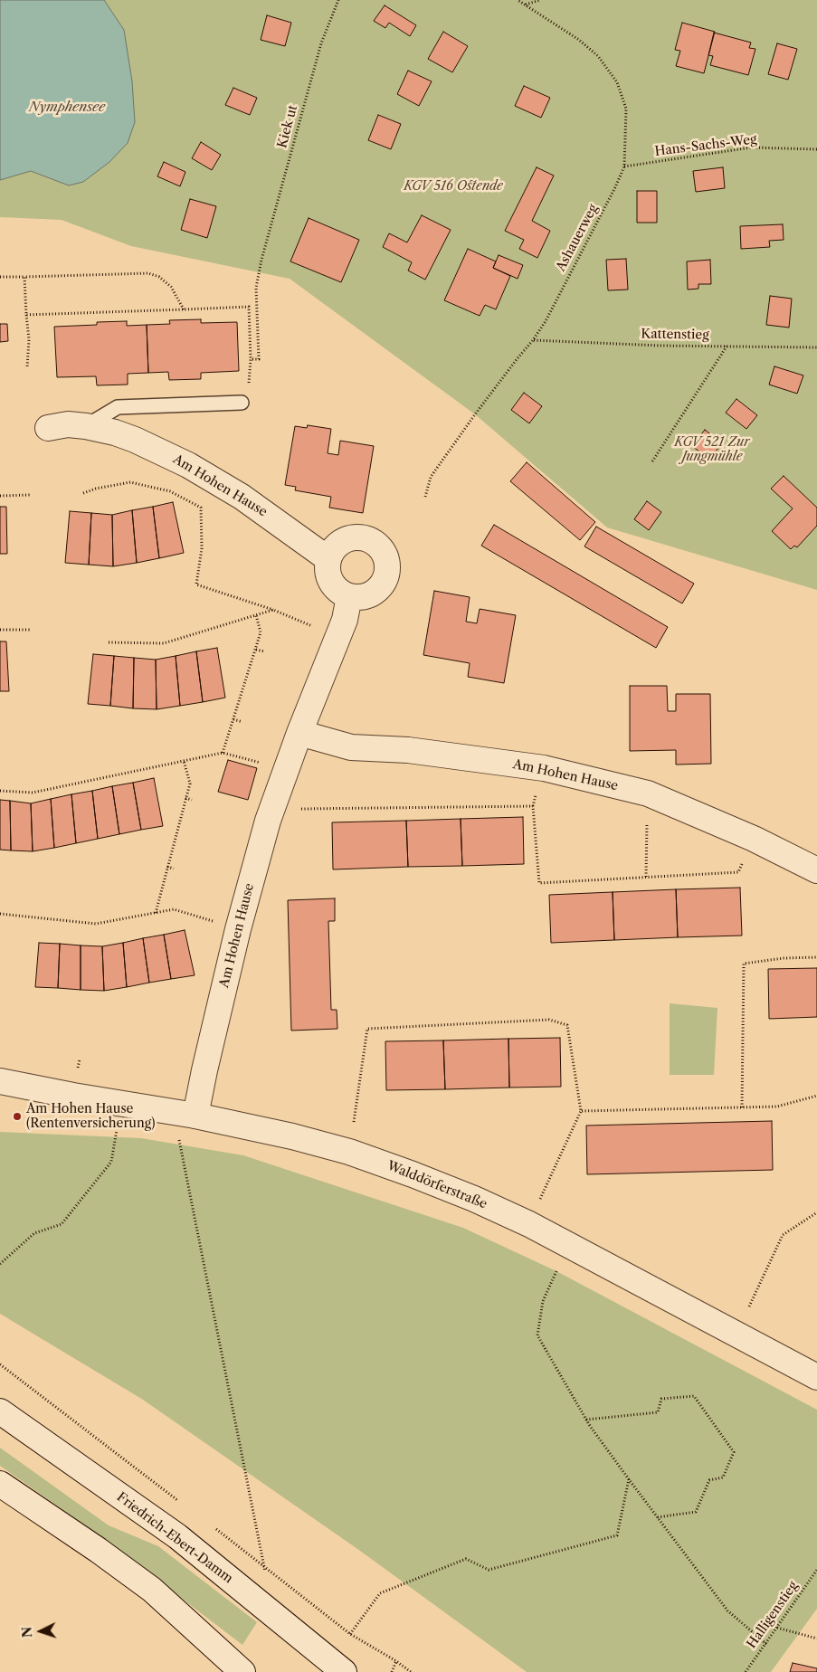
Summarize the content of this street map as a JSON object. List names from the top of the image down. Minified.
{"streets":{"street":["Am Hohen Hause","Walddörferstraße","Friedrich-Ebert-Damm"],"path":["Kiek ut","Hans-Sachs-Weg","Ashauerweg","Kattenstieg","Halligenstieg"]},"crossings":[["Hans-Sachs-Weg","Ashauerweg"],["Ashauerweg","Kattenstieg"],["Am Hohen Hause","Walddörferstraße"]],"water":["Nymphensee"],"parks":["KGV 516 Ostende","KGV 521 Zur Jungmühle"],"places":["Am Hohen Hause (Rentenversicherung)"],"north":"left"}
